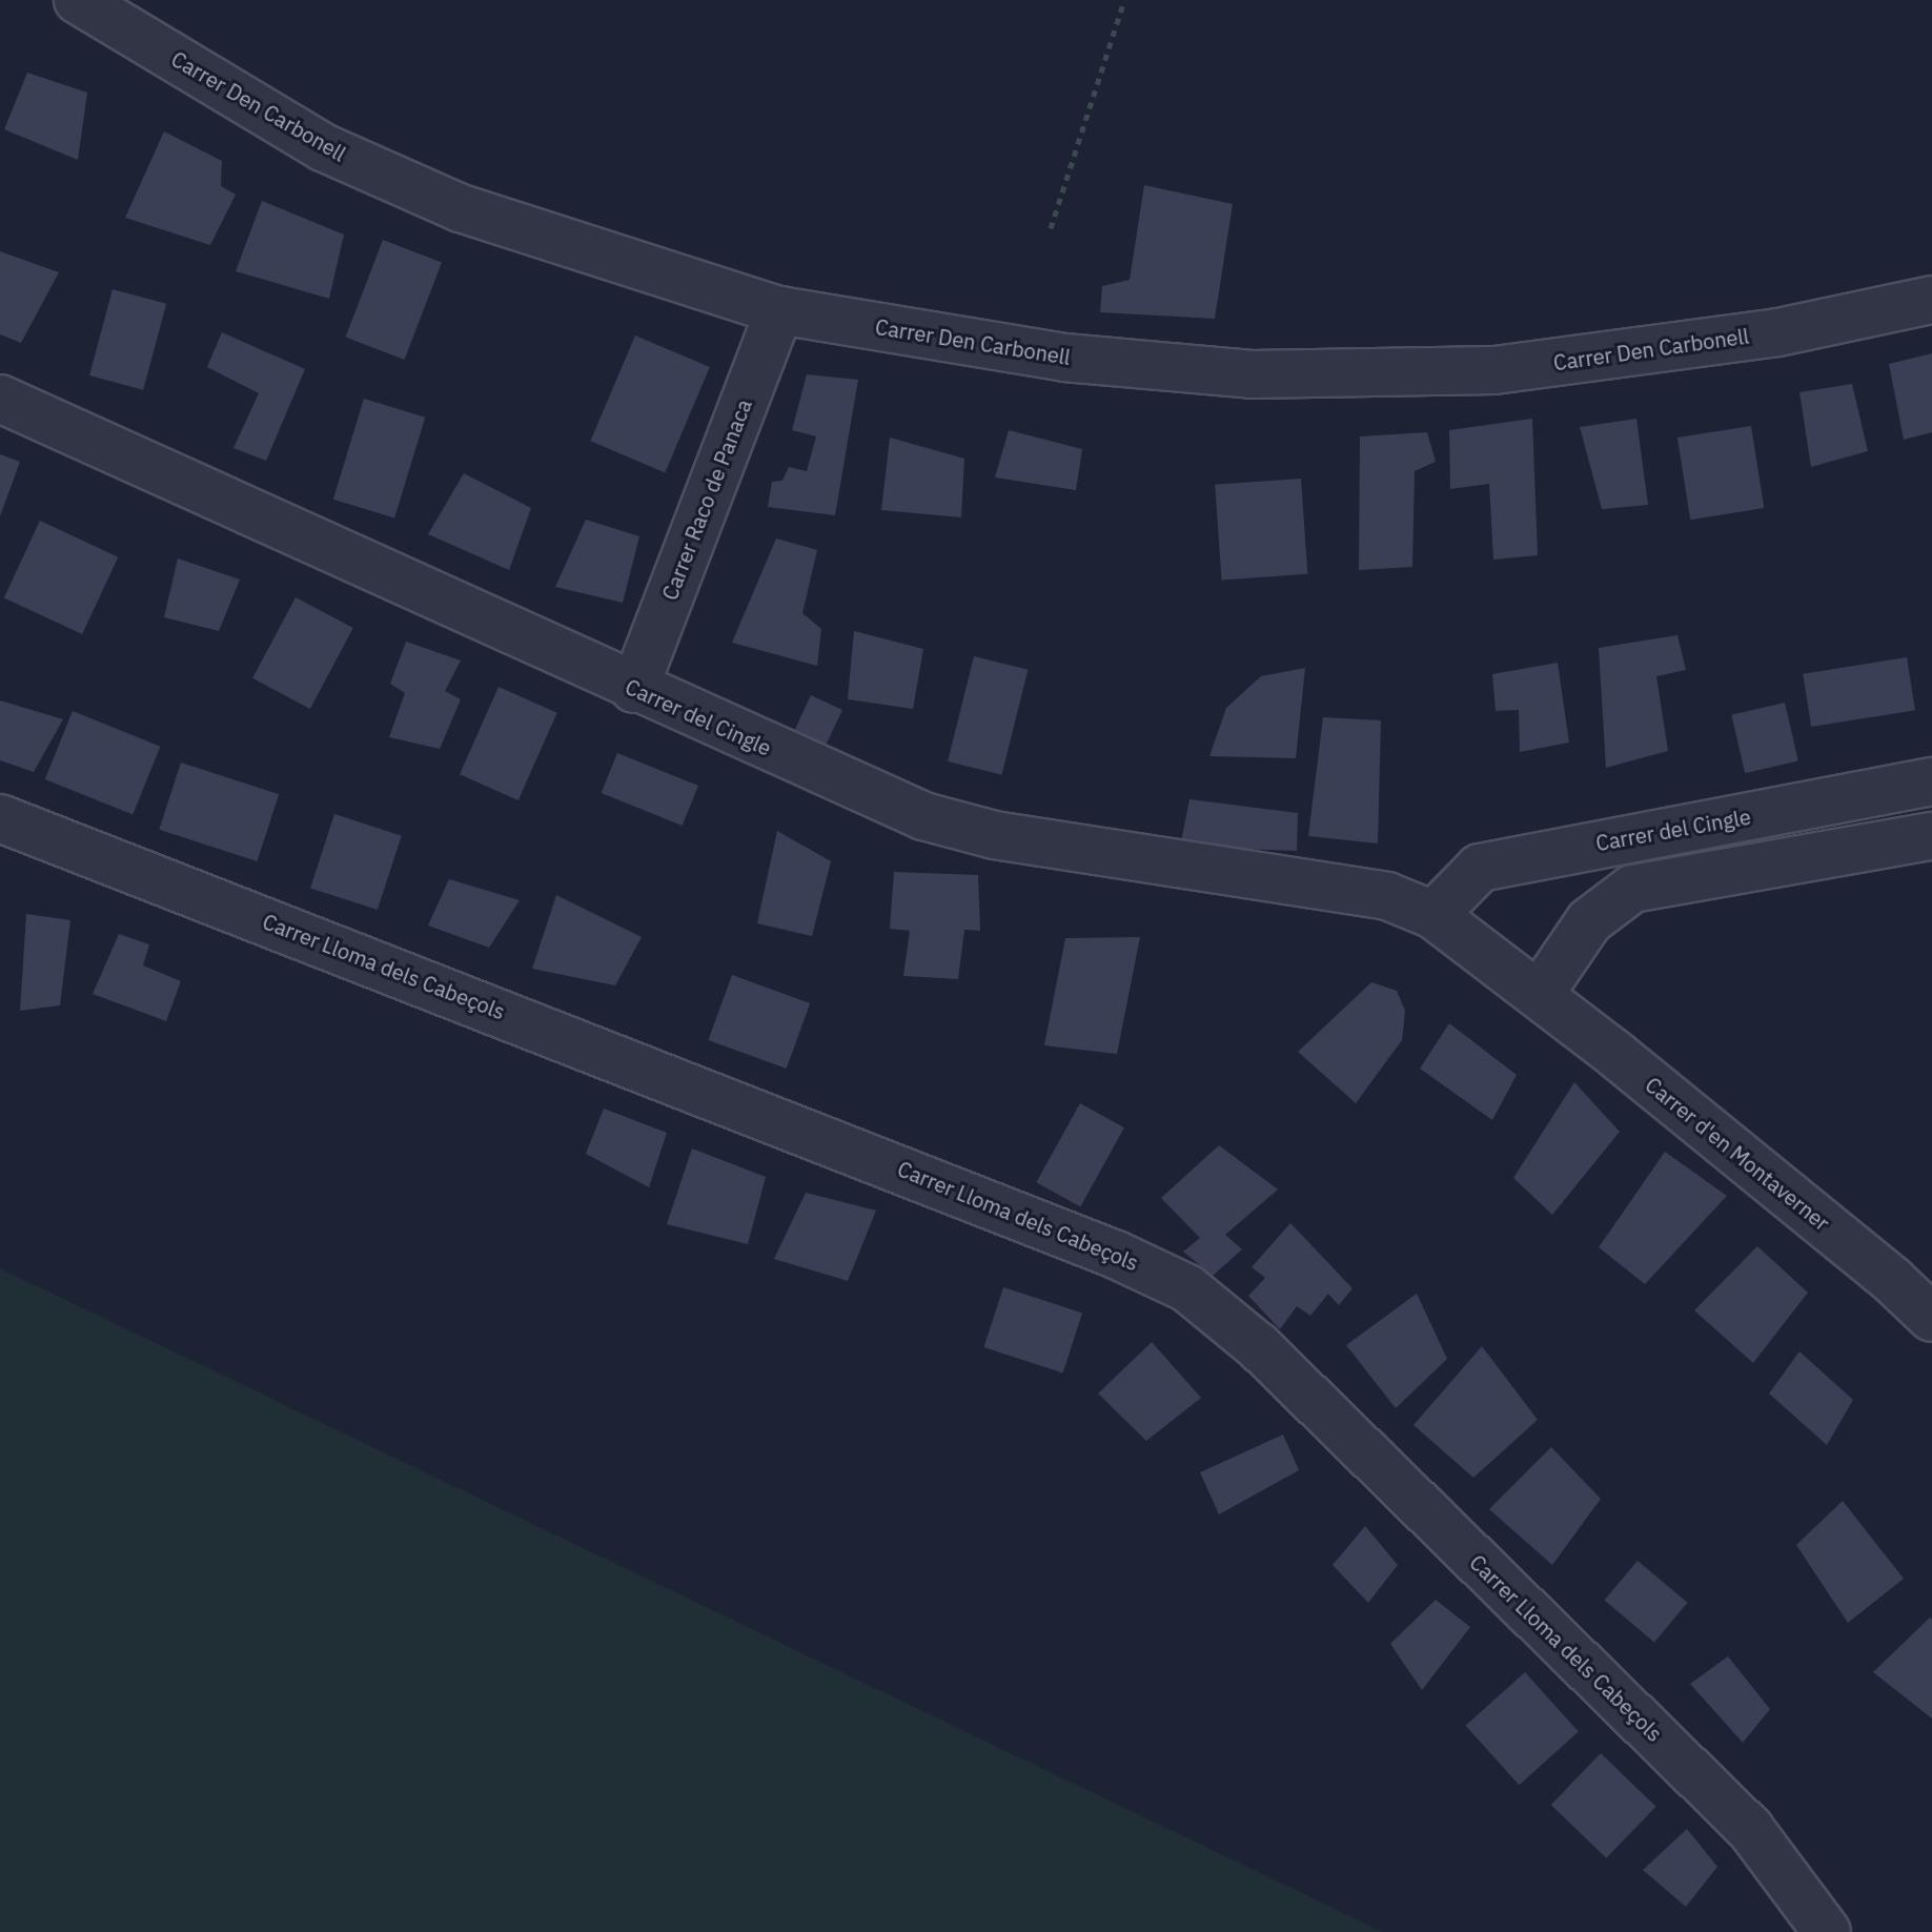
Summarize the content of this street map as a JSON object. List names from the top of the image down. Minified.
{"streets":{"street":["Carrer Den Carbonell","Carrer Raco de Panaca","Carrer del Cingle","Carrer Lloma dels Cabeçols","Carrer d'en Montaverner"]},"crossings":[["Carrer Den Carbonell","Carrer Raco de Panaca"],["Carrer Raco de Panaca","Carrer del Cingle"],["Carrer del Cingle","Carrer d'en Montaverner"]]}
